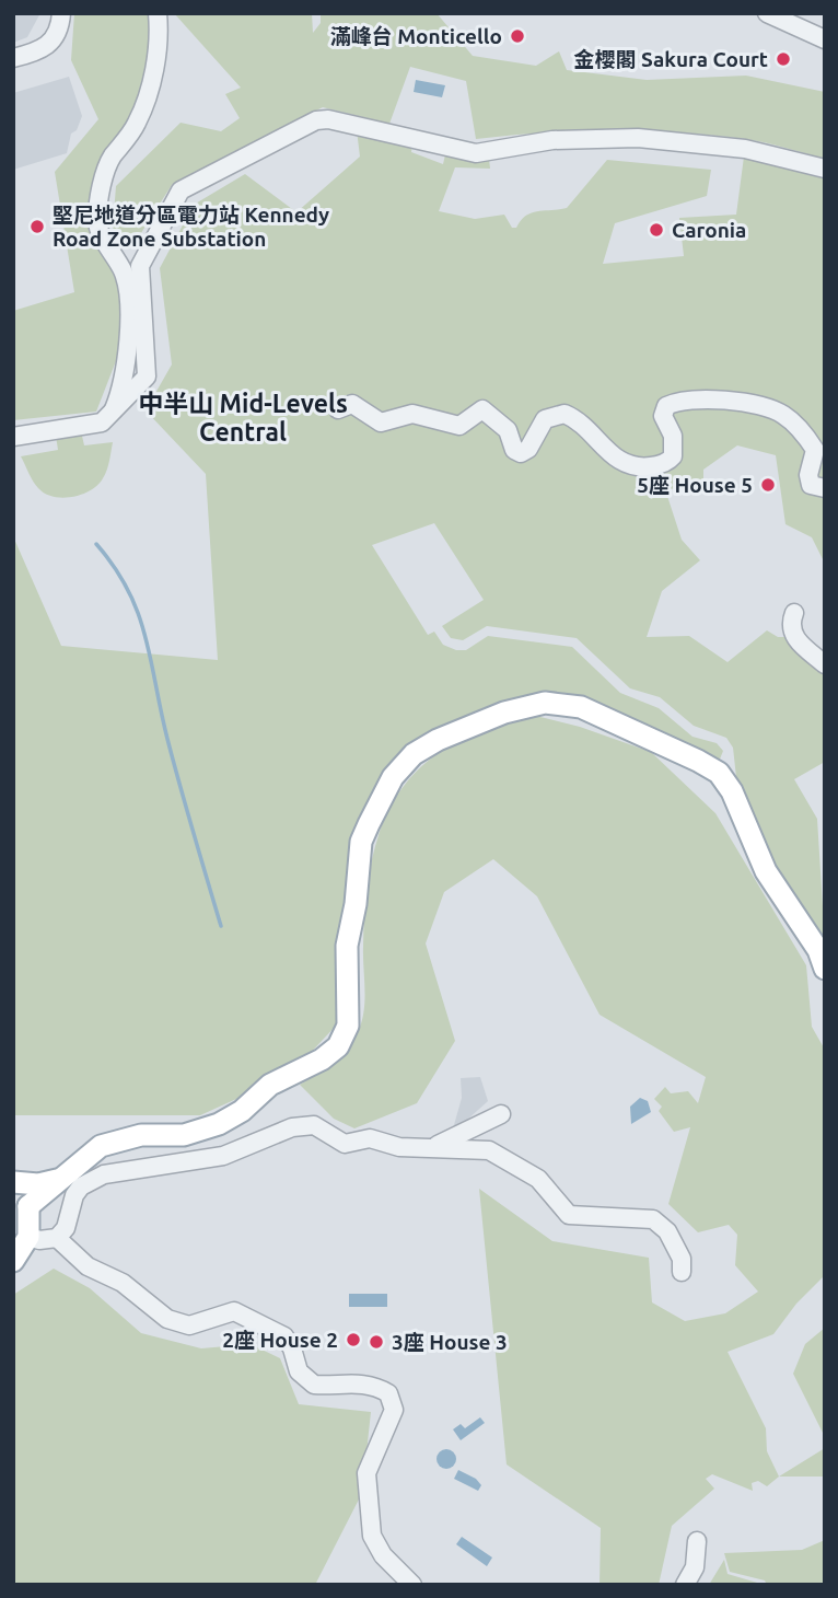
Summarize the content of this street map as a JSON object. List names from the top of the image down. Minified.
{"districts":["中半山 Mid-Levels Central"],"places":["滿峰台 Monticello","金櫻閣 Sakura Court","堅尼地道分區電力站 Kennedy Road Zone Substation","Caronia","5座 House 5","2座 House 2","3座 House 3"]}
